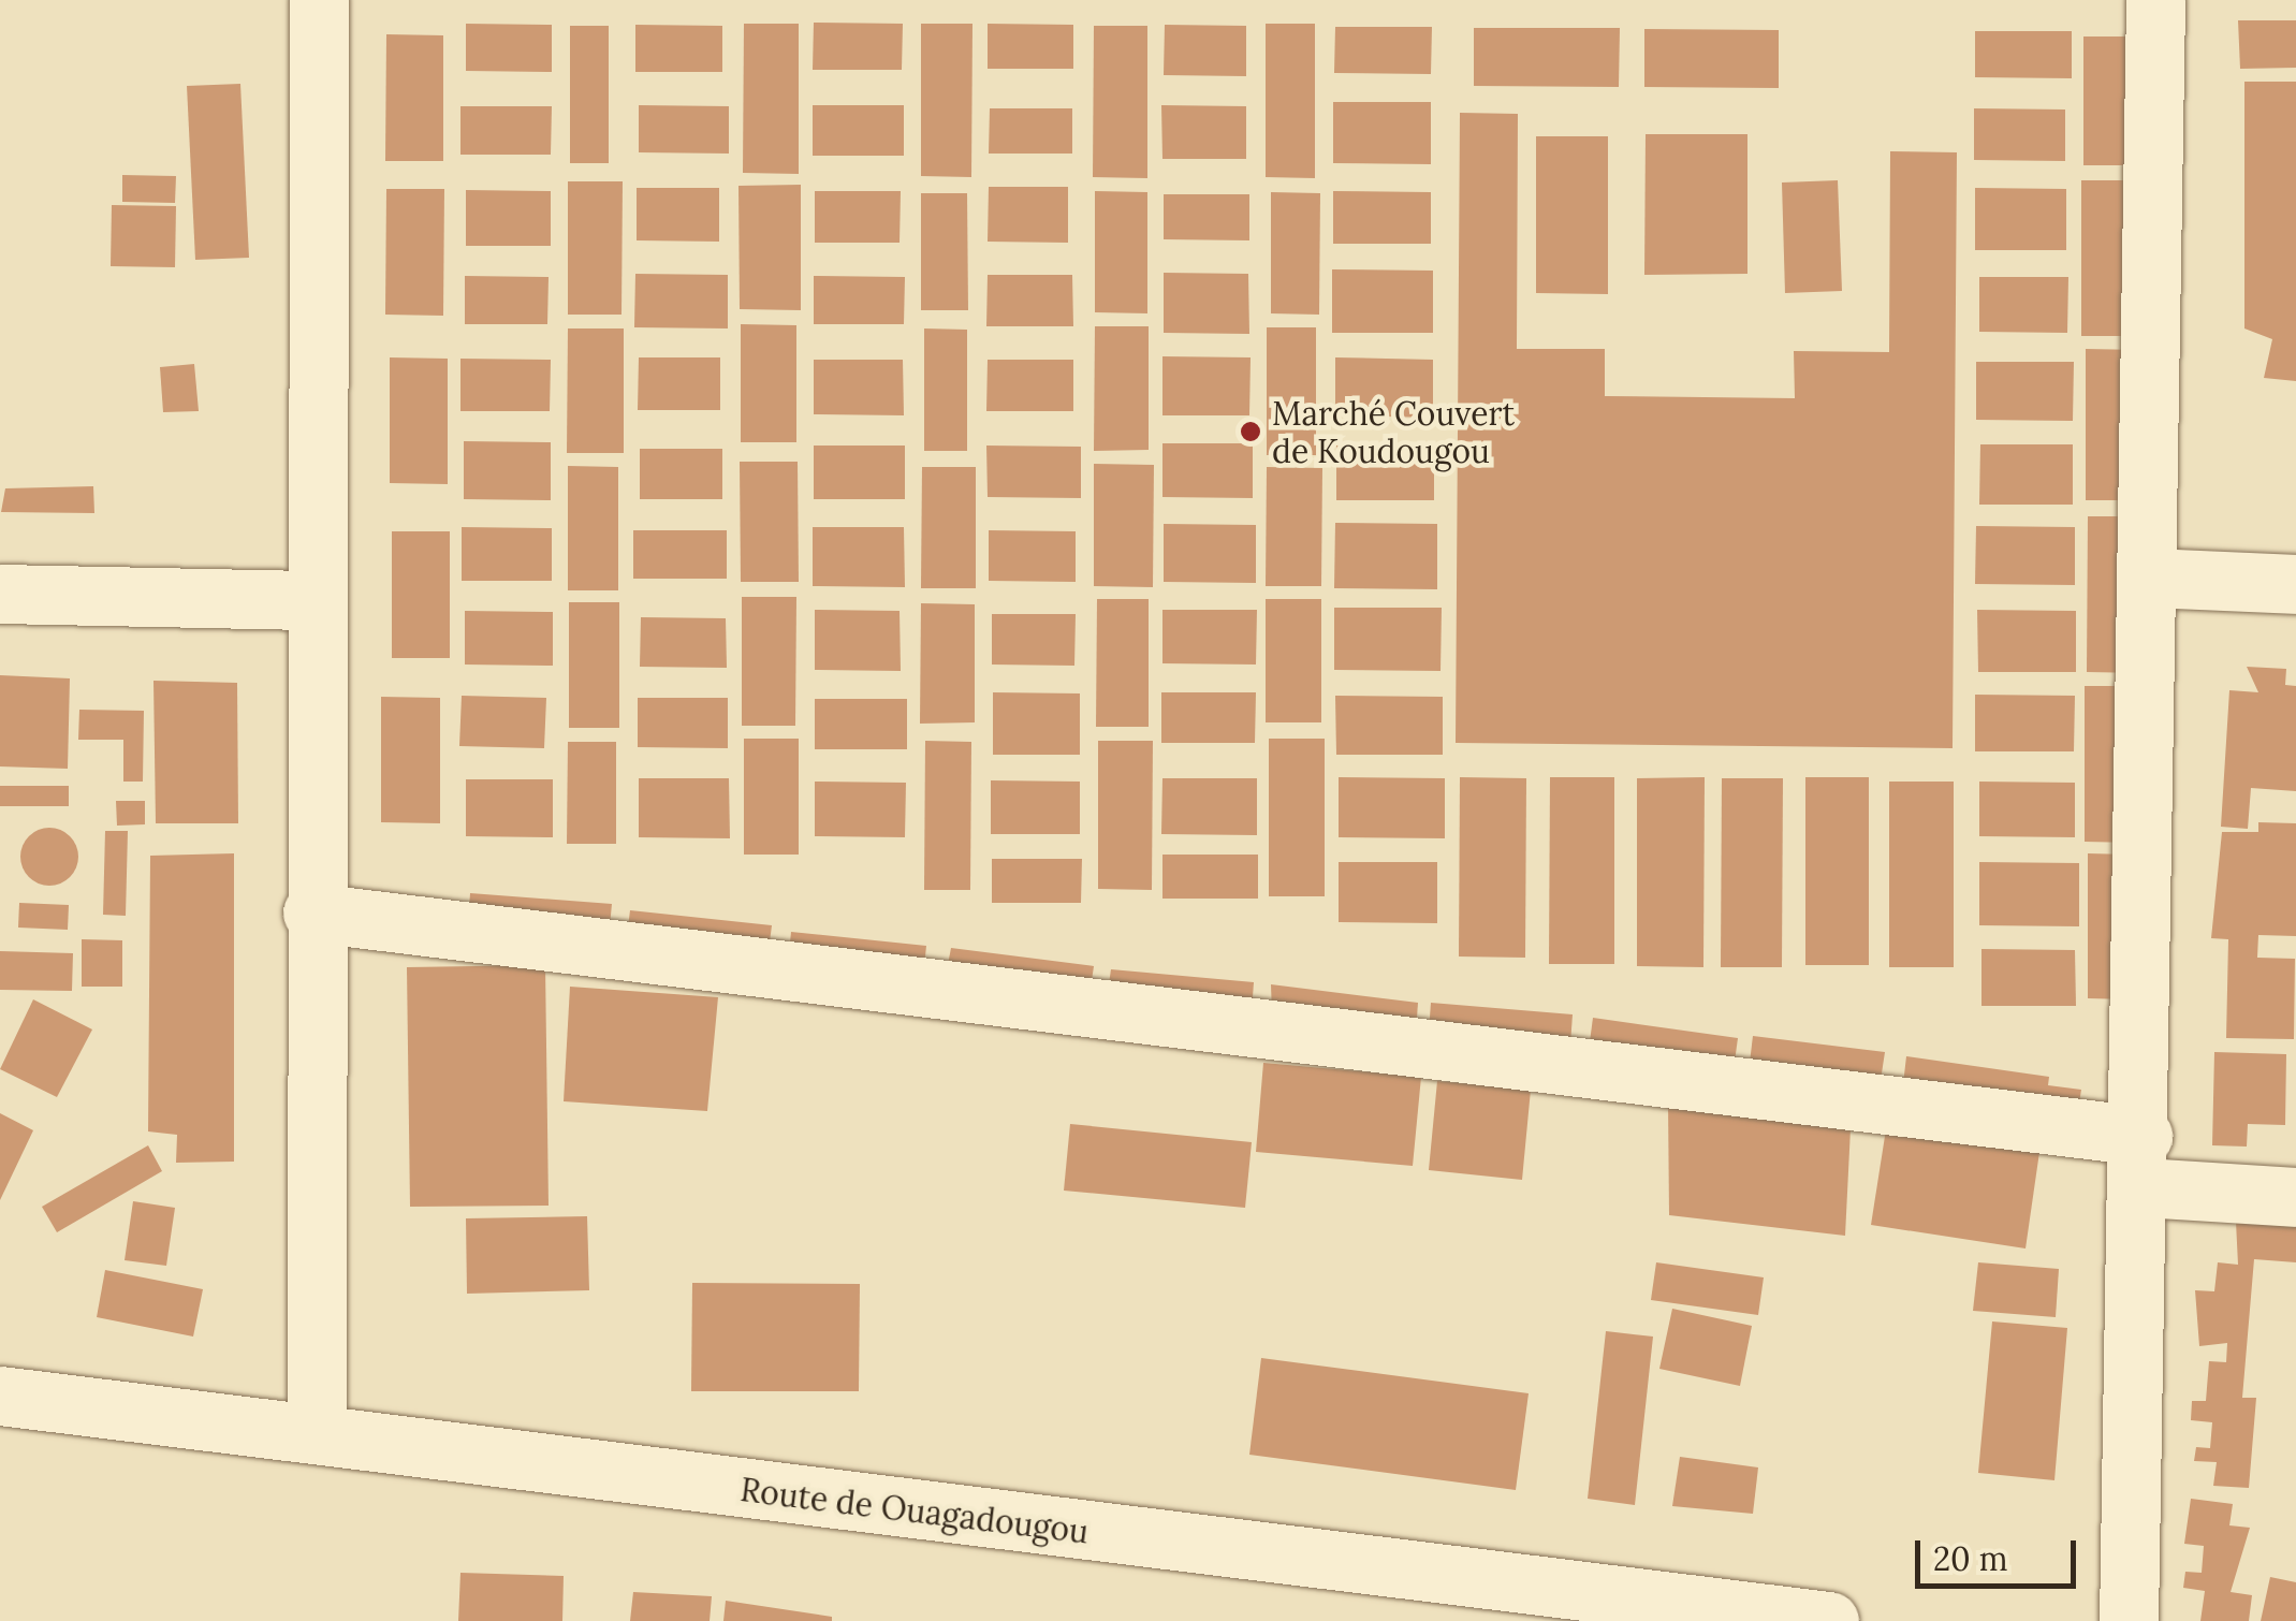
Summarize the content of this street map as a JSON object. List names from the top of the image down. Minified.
{"streets":{"street":["Route de Ouagadougou"]},"places":["Marché Couvert de Koudougou"],"scale_bar":"20 m"}
